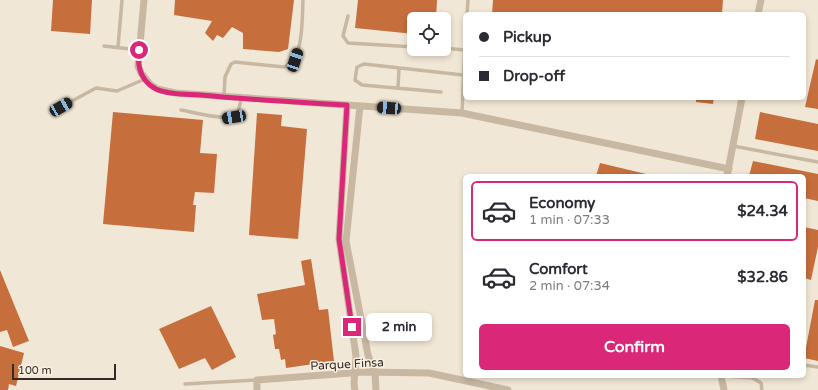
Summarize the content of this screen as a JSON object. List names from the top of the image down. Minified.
{"streets":{"street":["Parque Finsa"]},"scale_bar":"100 m","page":{"banner":["Pickup","Drop-off"],"list":[{"name":"Economy","note":"1 min · 07:33","value":"$24.34"},{"name":"Comfort","note":"2 min · 07:34","value":"$32.86"}],"bubble":"2 min","buttons":"Confirm","scale":"100 m"}}
